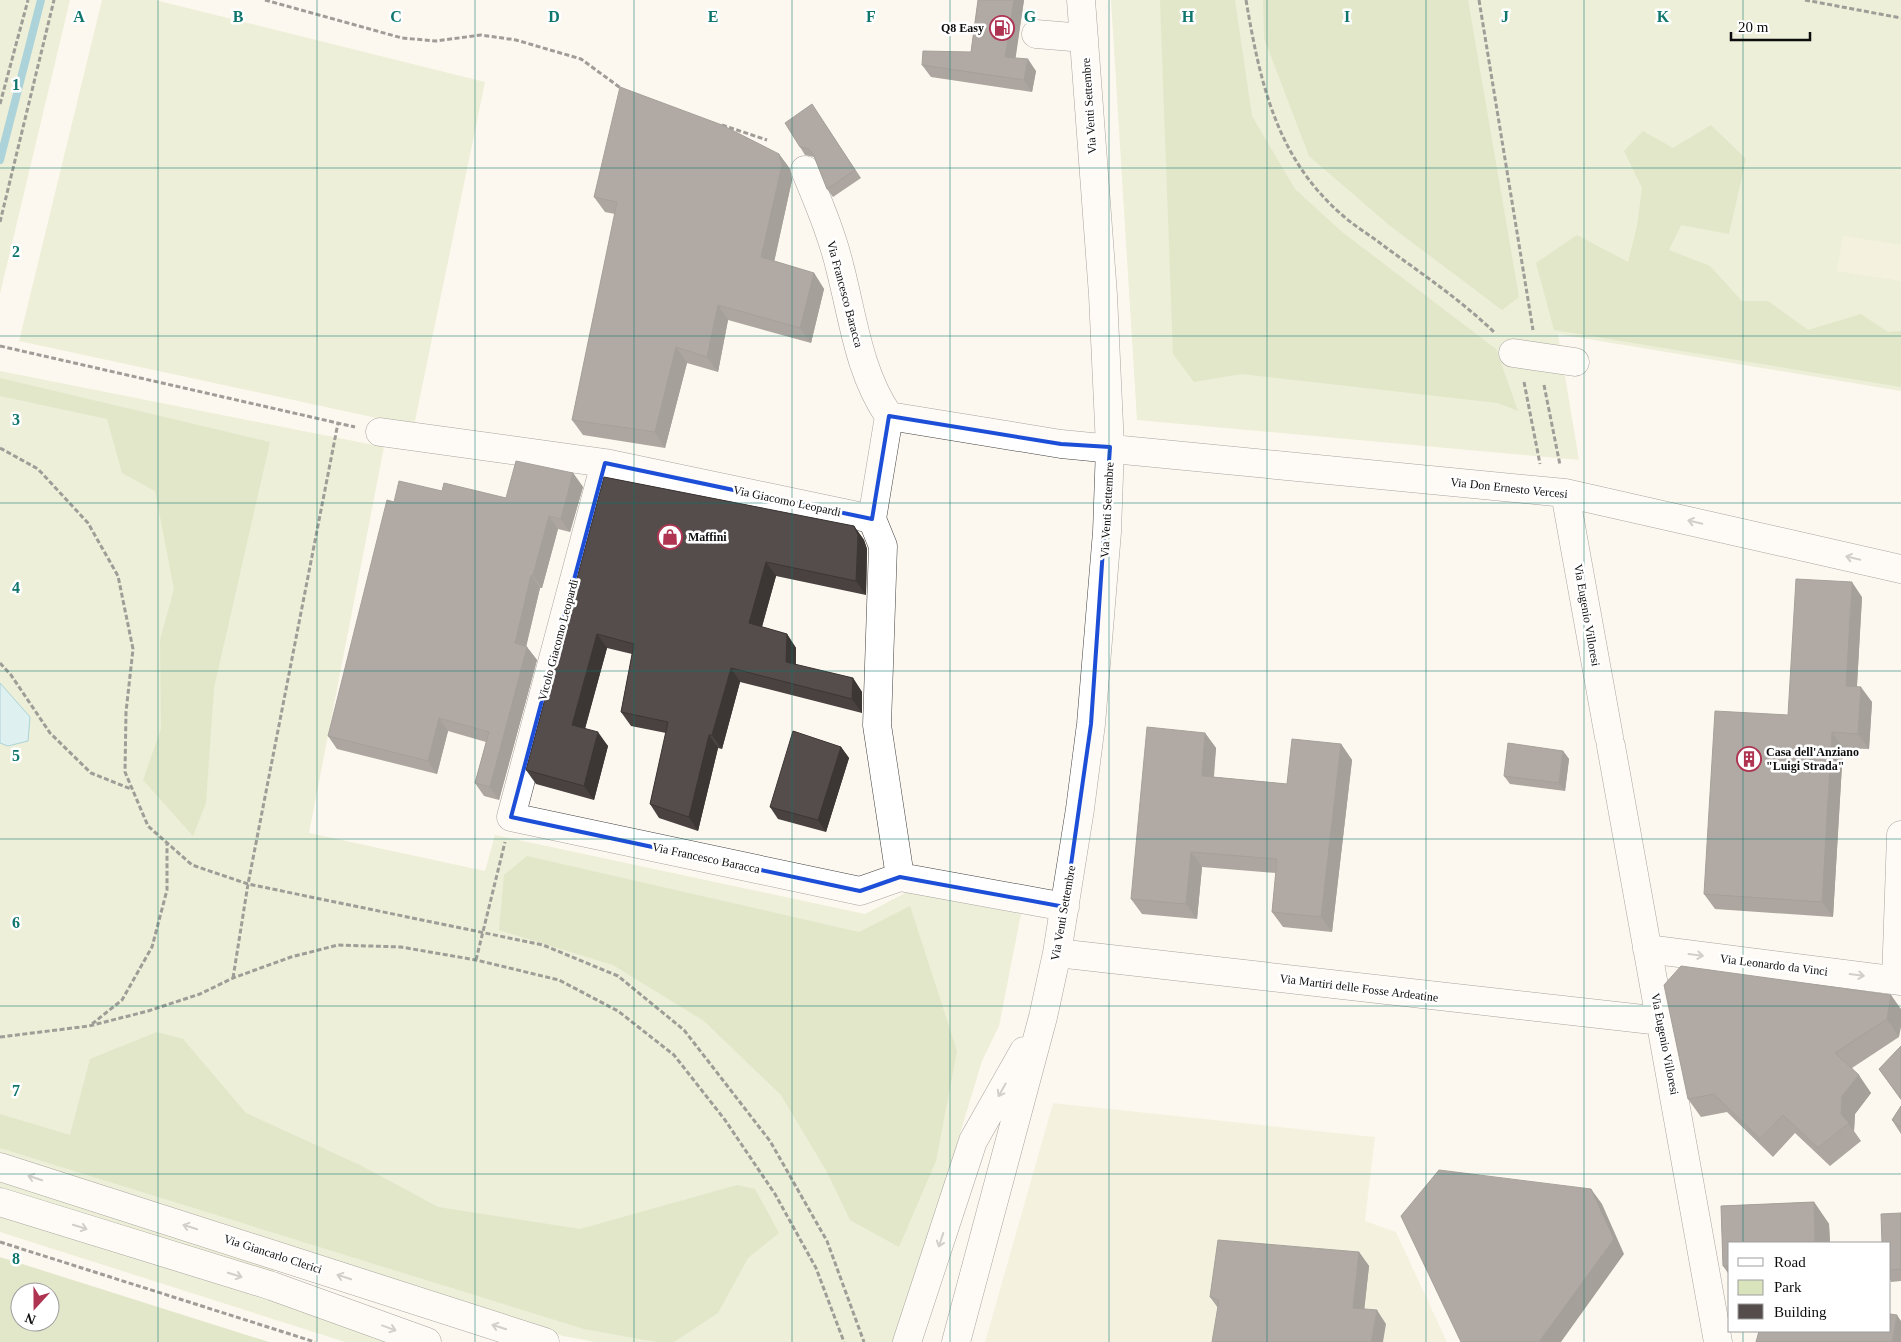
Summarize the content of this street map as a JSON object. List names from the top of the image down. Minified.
{"streets":{"street":["Via Venti Settembre","Via Francesco Baracca","Via Don Ernesto Vercesi","Via Giacomo Leopardi","Via Eugenio Villoresi","Vicolo Giacomo Leopardi","Via Leonardo da Vinci","Via Martiri delle Fosse Ardeatine","Via Giancarlo Clerici"]},"crossings":[["Via Venti Settembre","Via Francesco Baracca"],["Via Venti Settembre","Via Don Ernesto Vercesi"],["Via Venti Settembre","Via Martiri delle Fosse Ardeatine"],["Via Francesco Baracca","Vicolo Giacomo Leopardi"],["Via Don Ernesto Vercesi","Via Eugenio Villoresi"],["Via Giacomo Leopardi","Vicolo Giacomo Leopardi"],["Via Eugenio Villoresi","Via Leonardo da Vinci"],["Via Eugenio Villoresi","Via Martiri delle Fosse Ardeatine"]],"one_way":["Via Don Ernesto Vercesi","Via Leonardo da Vinci"],"places":{"fuel station":["Q8 Easy"],"shop":["Maffini"],"building":["Casa dell'Anziano \"Luigi Strada\""]},"legend":["Road","Park","Building"],"scale_bar":"20 m","north":"bottom","grid":{"columns":["A","B","C","D","E","F","G","H","I","J","K"],"rows":["1","2","3","4","5","6","7","8"]}}
